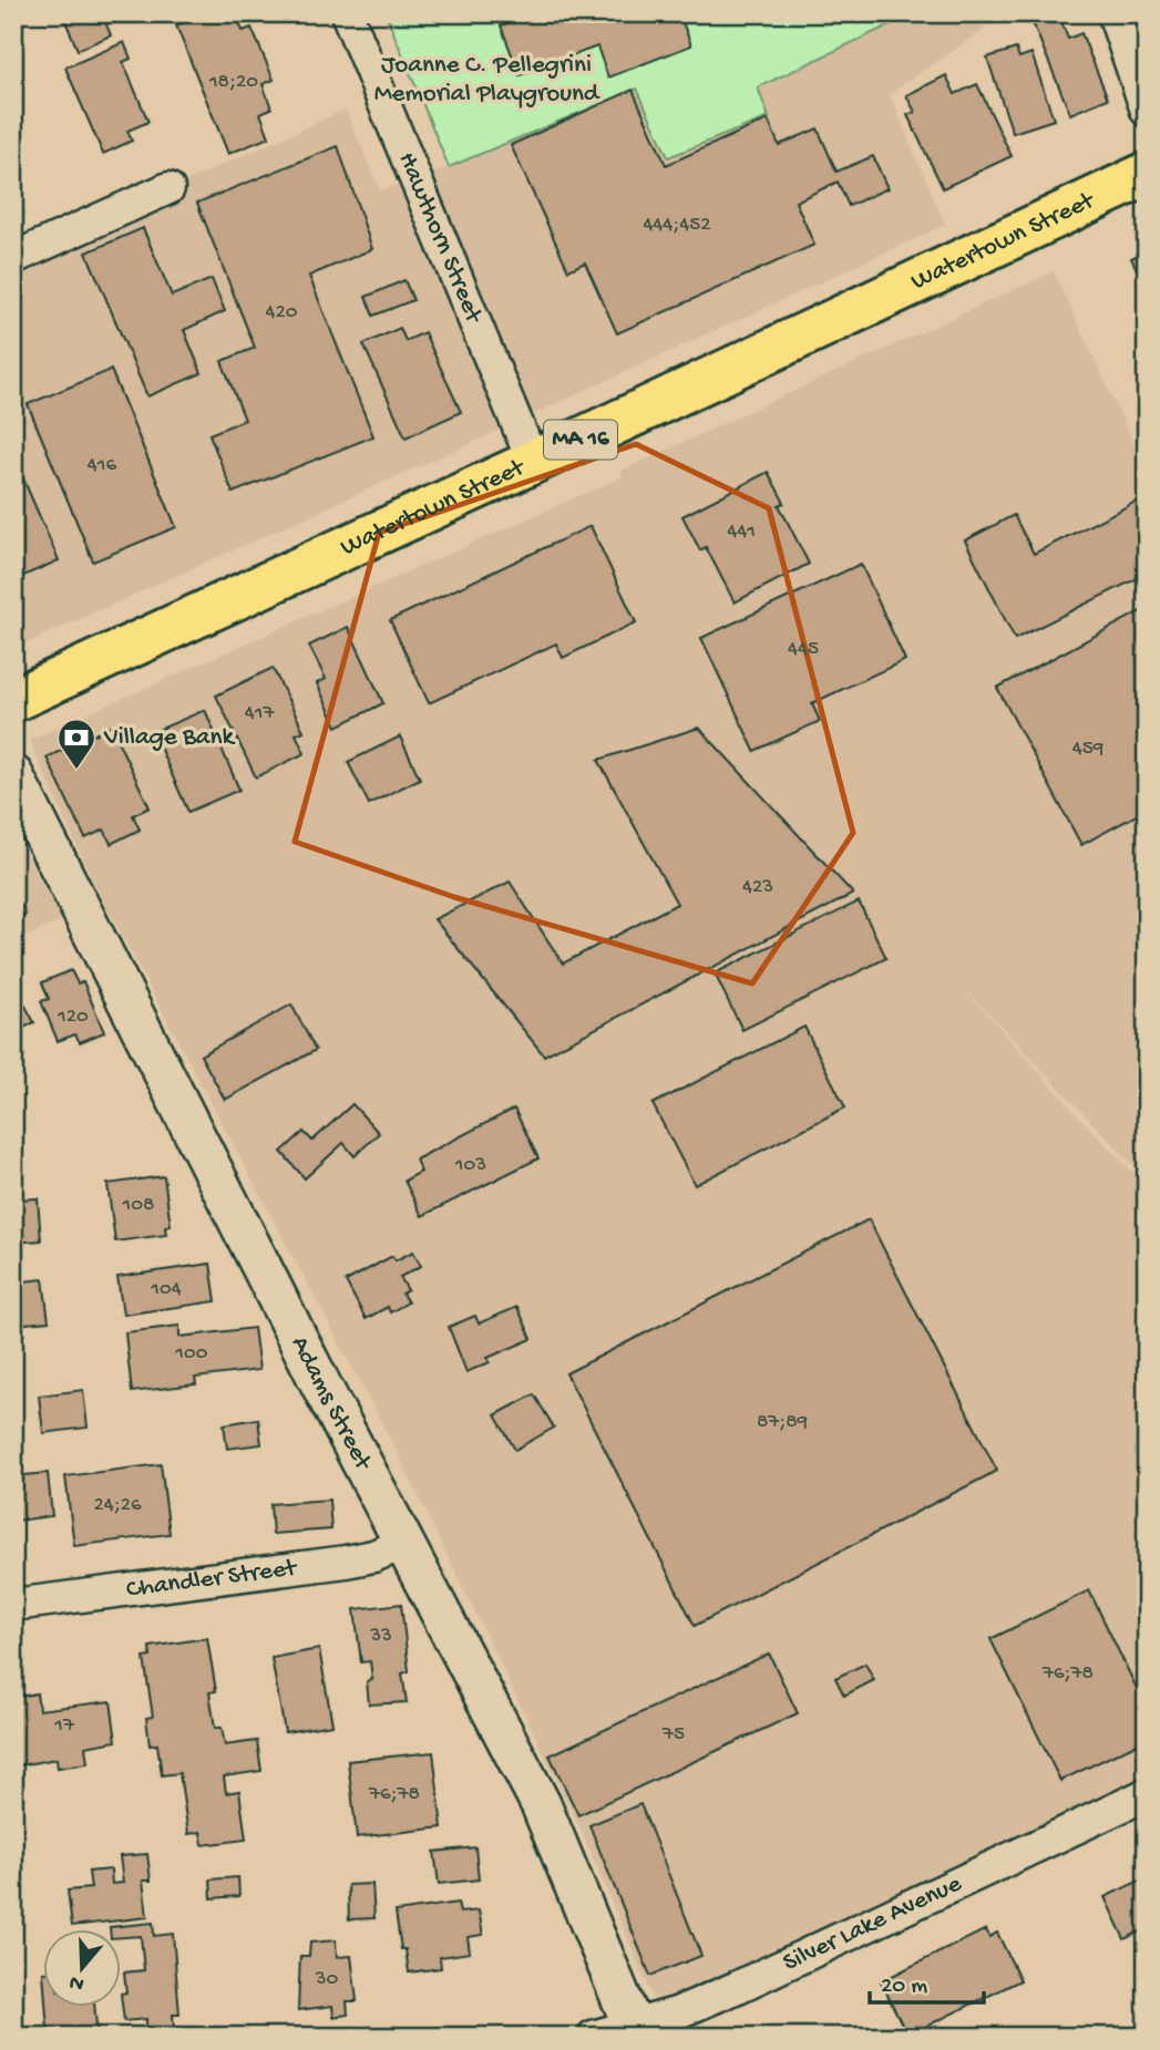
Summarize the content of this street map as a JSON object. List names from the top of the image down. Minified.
{"streets":{"main road":["Watertown Street","MA 16"],"street":["Hawthorn Street","Adams Street","Chandler Street","Silver Lake Avenue"]},"crossings":[["Hawthorn Street","Watertown Street"],["Adams Street","Chandler Street"],["Adams Street","Silver Lake Avenue"]],"parks":["Joanne C. Pellegrini Memorial Playground"],"places":{"bank":["Village Bank"]},"house_numbers":["18;20","444;452","420","416","441","445","417","459","423","120","103","108","104","100","87;89","24;26","33","76;78","17","75","76;78","30"],"scale_bar":"20 m","north":"bottom"}
